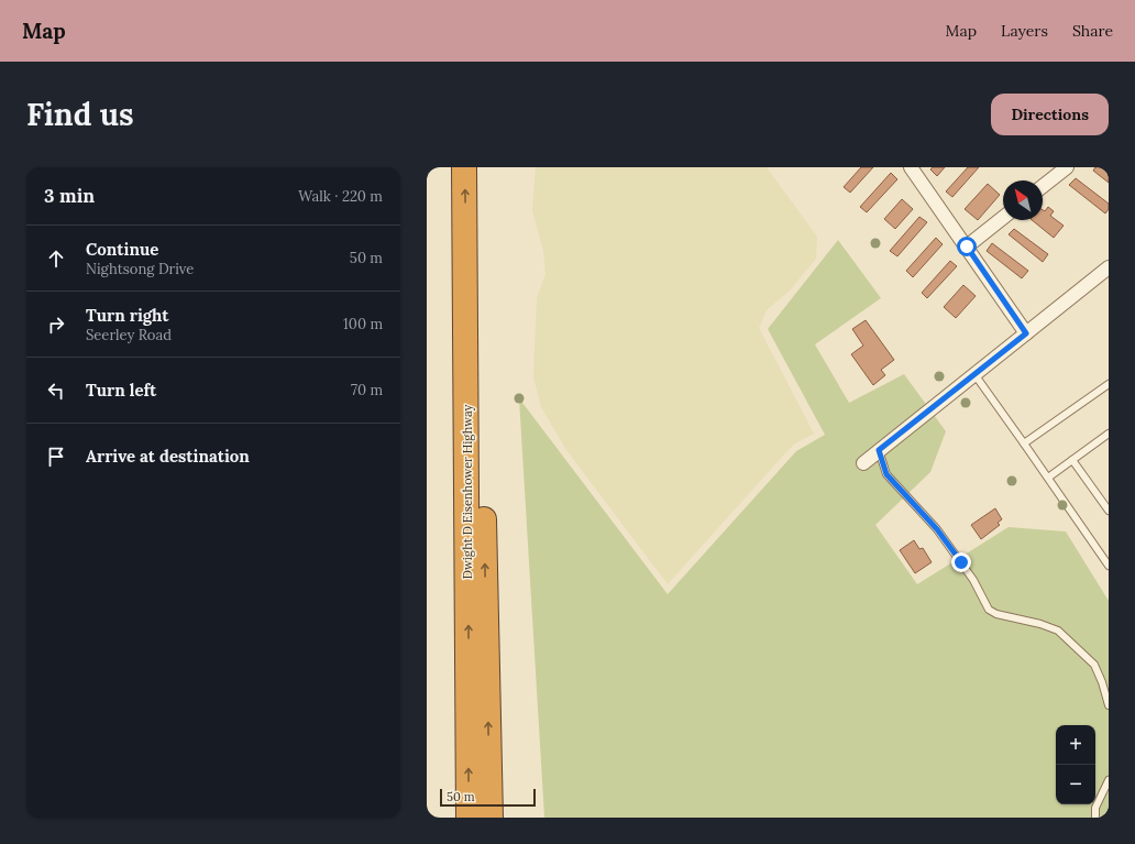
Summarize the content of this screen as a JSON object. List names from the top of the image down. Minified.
{"streets":{"highway":["Dwight D Eisenhower Highway"]},"scale_bar":"50 m","north":"top left","page":{"header":"Map","nav":["Map","Layers","Share"],"buttons":"Directions","title":"Find us","heading":["3 min","Walk · 220 m"],"list":[["Continue","Nightsong Drive","50 m"],["Turn right","Seerley Road","100 m"],["Turn left","70 m"],"Arrive at destination"],"map_buttons":["+","−"],"scale":"50 m"}}
